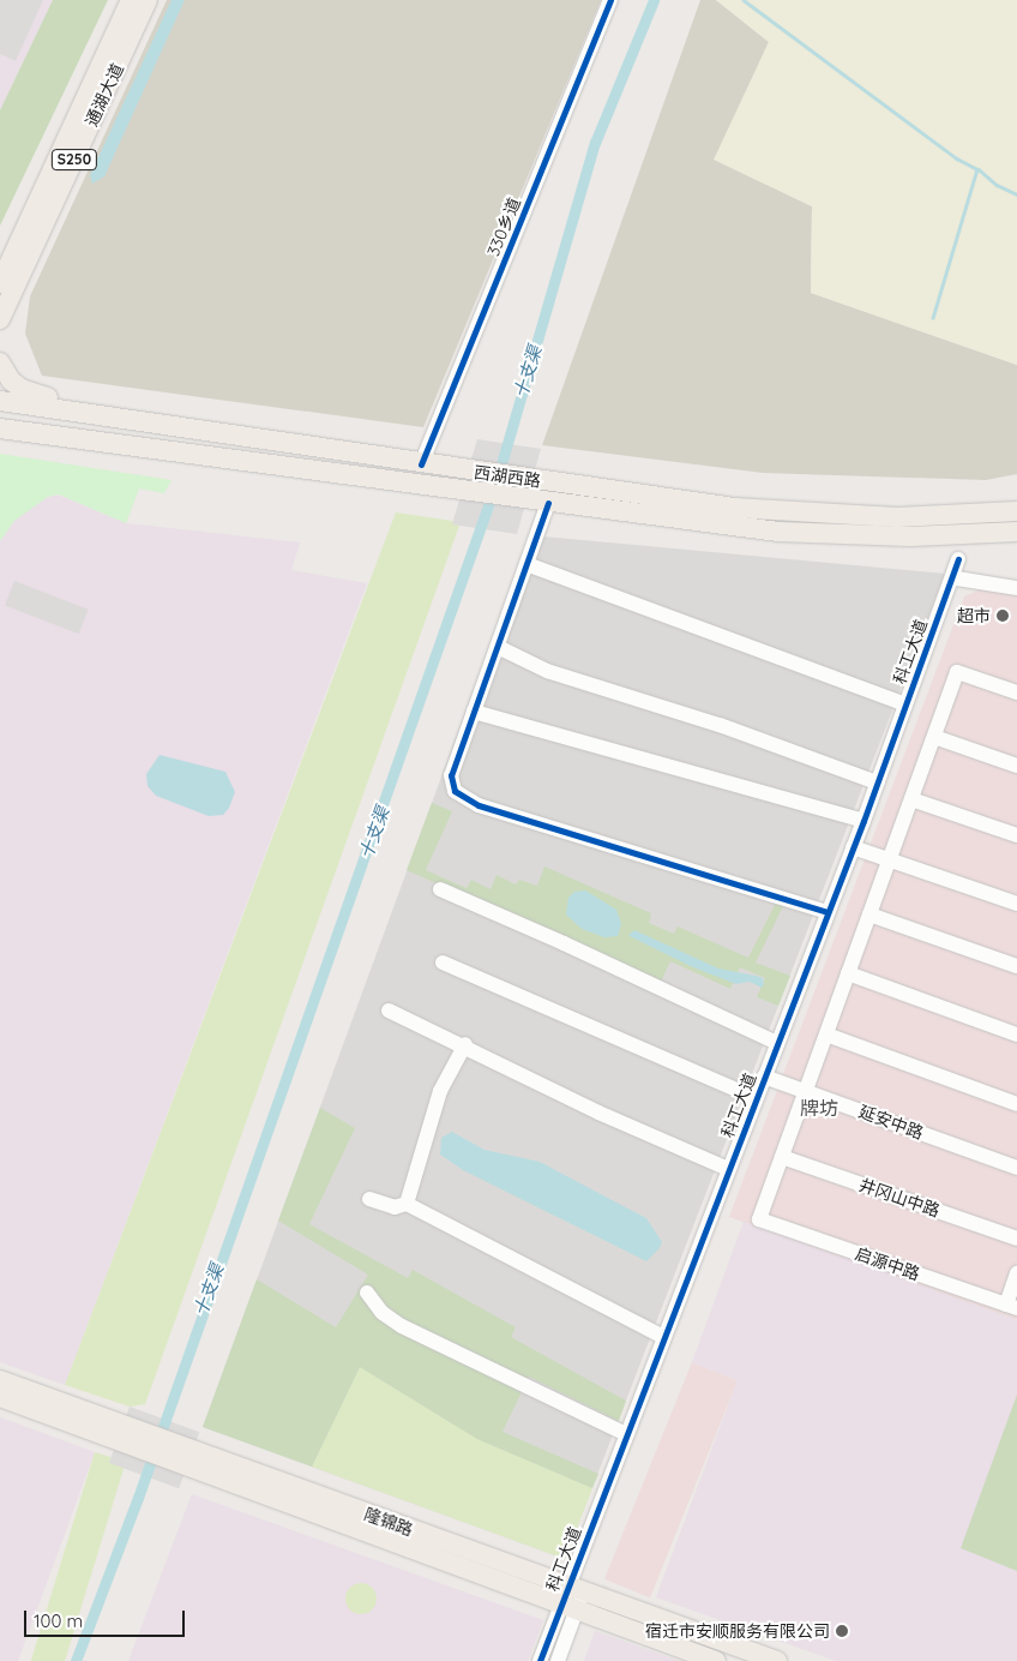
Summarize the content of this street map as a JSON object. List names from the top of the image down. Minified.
{"streets":{"main road":["通湖大道","S250","西湖西路","隆锦路"],"street":["330乡道","科工大道","延安中路","井冈山中路","启源中路"]},"crossings":[["330乡道","西湖西路"],["科工大道","延安中路"],["科工大道","隆锦路"],["井冈山中路","启源中路"]],"districts":["牌坊"],"water":["十支渠"],"places":["超市","宿迁市安顺服务有限公司"],"scale_bar":"100 m"}
